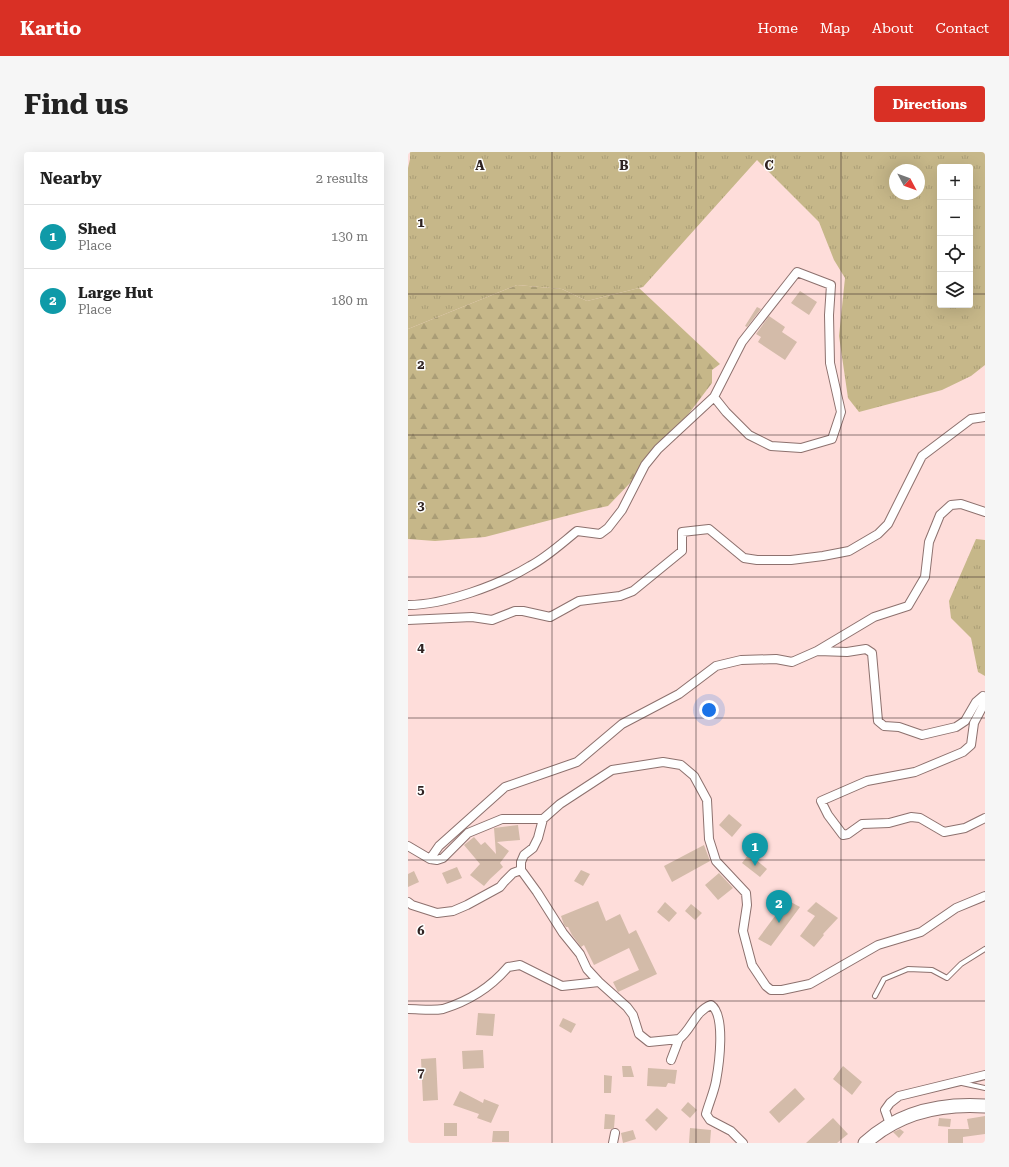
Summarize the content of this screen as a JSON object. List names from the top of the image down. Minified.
{"north":"bottom right","page":{"header":"Kartio","nav":["Home","Map","About","Contact"],"buttons":"Directions","title":"Find us","heading":["Nearby","2 results"],"map_buttons":["+","−"],"list":[{"mark":"1","name":"Shed","note":"Place","value":"130 m"},{"mark":"2","name":"Large Hut","note":"Place","value":"180 m"}],"pins":["1","2"]},"grid":{"columns":["A","B","C"],"rows":["1","2","3","4","5","6","7"]}}
